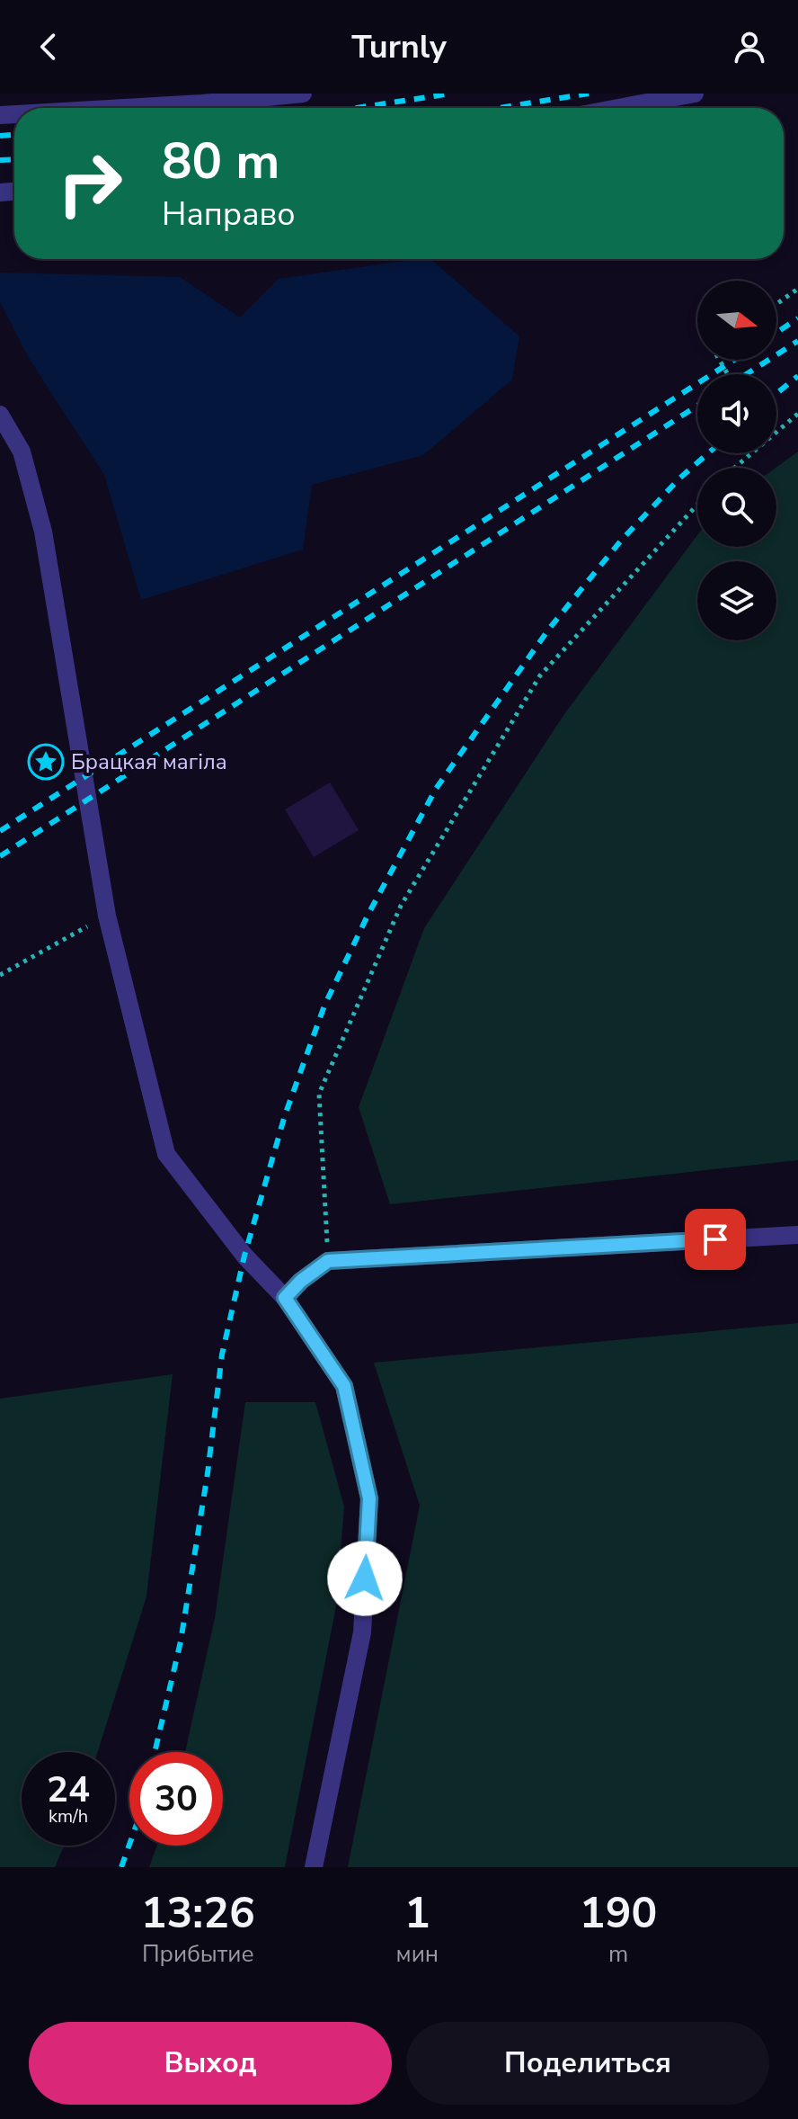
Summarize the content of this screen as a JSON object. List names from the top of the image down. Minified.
{"places":{"place":["Брацкая магіла"]},"north":"right","page":{"header":"Turnly","turn":["80 m","Направо"],"speed":"24 km/h","limit":"30","eta":["13:26","Прибытие","1","мин","190","m"],"buttons":["Выход","Поделиться"]}}
